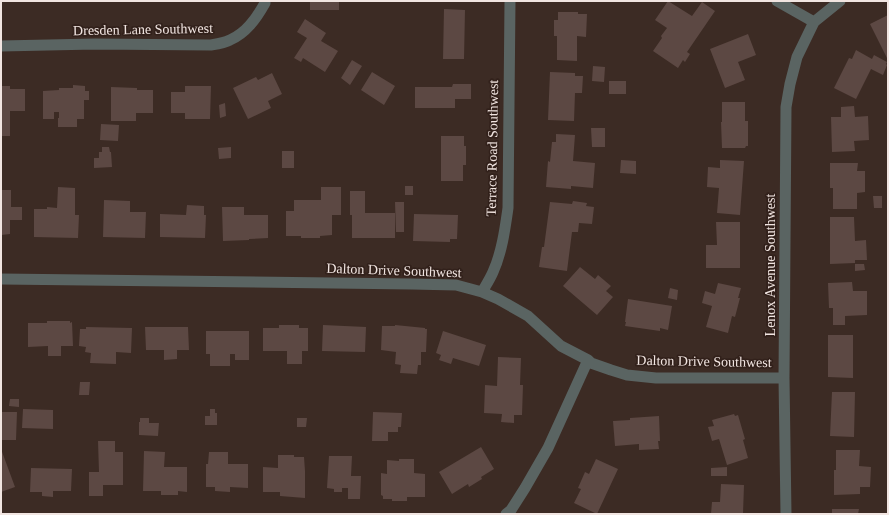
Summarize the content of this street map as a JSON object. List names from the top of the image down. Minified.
{"streets":{"street":["Dresden Lane Southwest","Terrace Road Southwest","Lenox Avenue Southwest","Dalton Drive Southwest"]},"crossings":[["Terrace Road Southwest","Dalton Drive Southwest"],["Lenox Avenue Southwest","Dalton Drive Southwest"]]}
